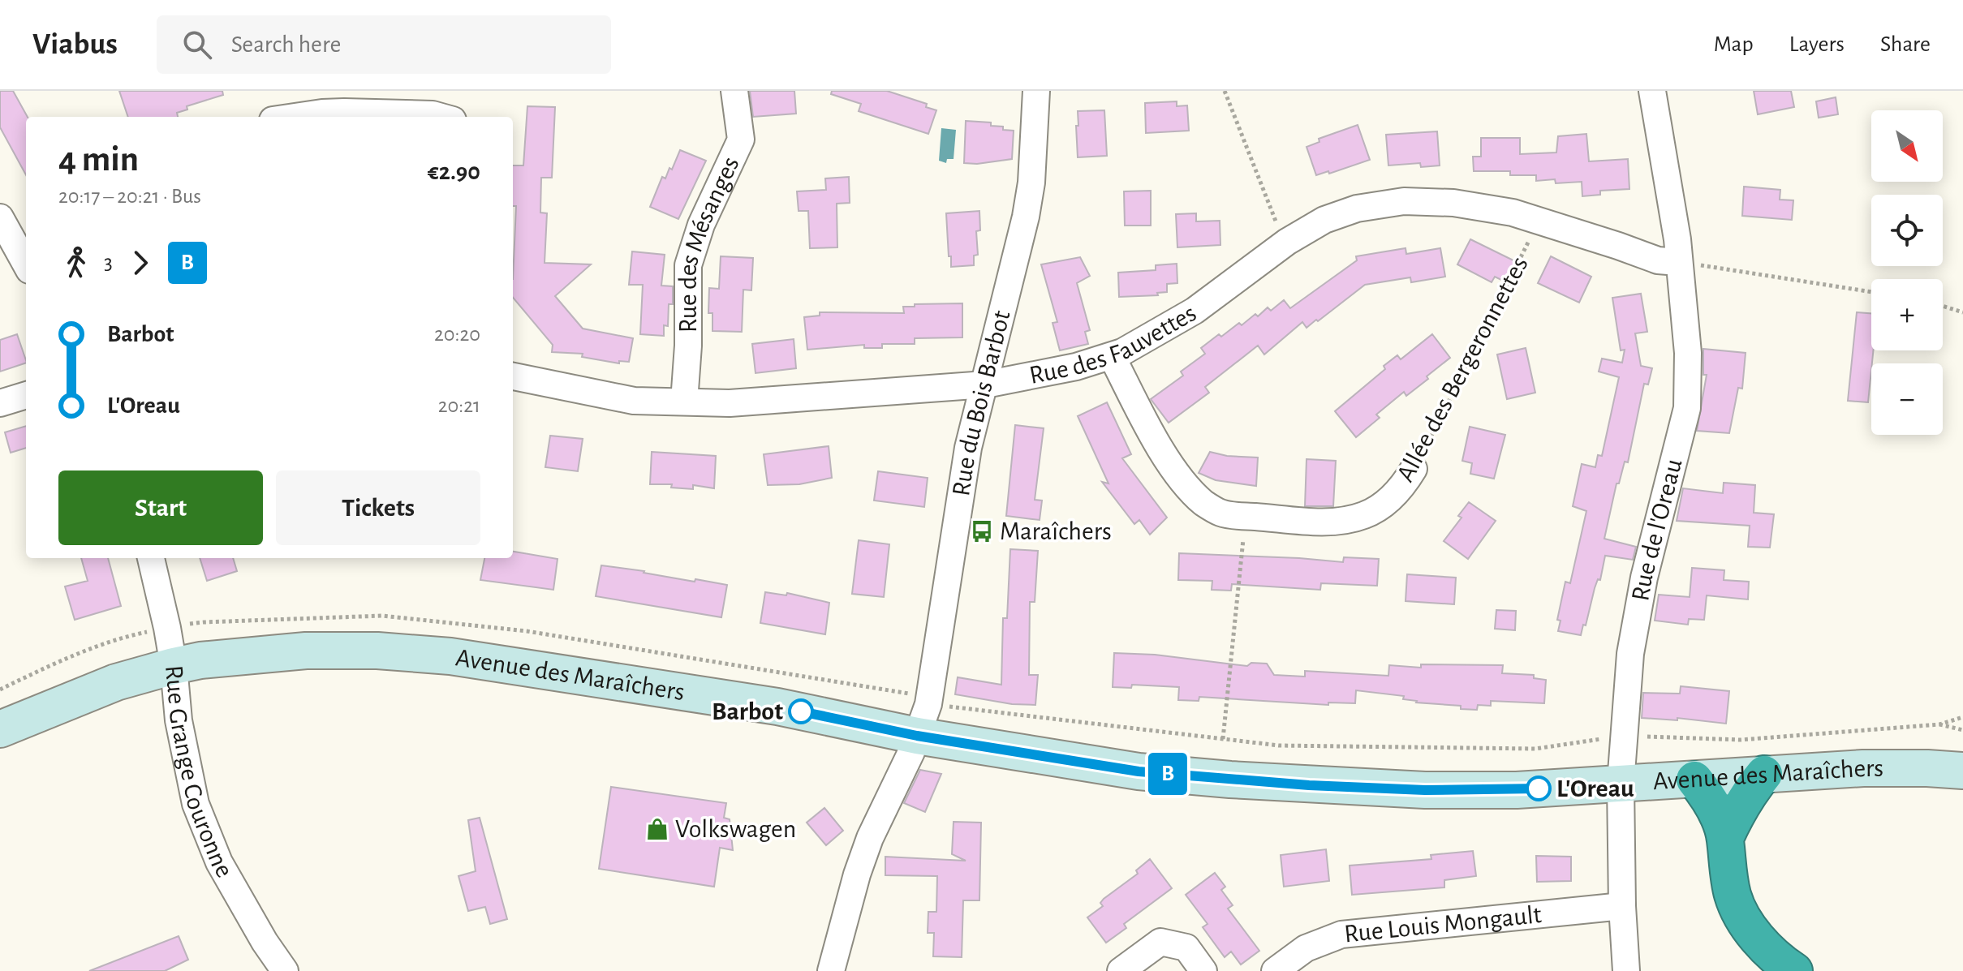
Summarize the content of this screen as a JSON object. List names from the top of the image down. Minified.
{"streets":{"street":["Rue des Mésanges","Rue des Fauvettes","Allée des Bergeronnettes","Rue du Bois Barbot","Rue de l'Oreau","Avenue des Maraîchers","Rue Grange Couronne","Rue Louis Mongault"]},"crossings":[["Rue des Mésanges","Rue des Fauvettes"],["Rue des Fauvettes","Allée des Bergeronnettes"],["Rue des Fauvettes","Rue du Bois Barbot"],["Rue des Fauvettes","Rue de l'Oreau"],["Rue du Bois Barbot","Avenue des Maraîchers"],["Rue de l'Oreau","Avenue des Maraîchers"],["Rue de l'Oreau","Rue Louis Mongault"],["Avenue des Maraîchers","Rue Grange Couronne"]],"places":{"bus stop":["Maraîchers"],"other":["Barbot","L'Oreau"],"shop":["Volkswagen"]},"lines":["bus line B"],"north":"bottom right","page":{"header":"Viabus","search":"Search here","nav":["Map","Layers","Share"],"on_map":"B","map_buttons":["+","−"],"heading":["4 min","20:17 – 20:21 · Bus","€2.90"],"legs":["3","B"],"list":[{"name":"Barbot","value":"20:20"},{"name":"L'Oreau","value":"20:21"}],"buttons":["Start","Tickets"]}}
